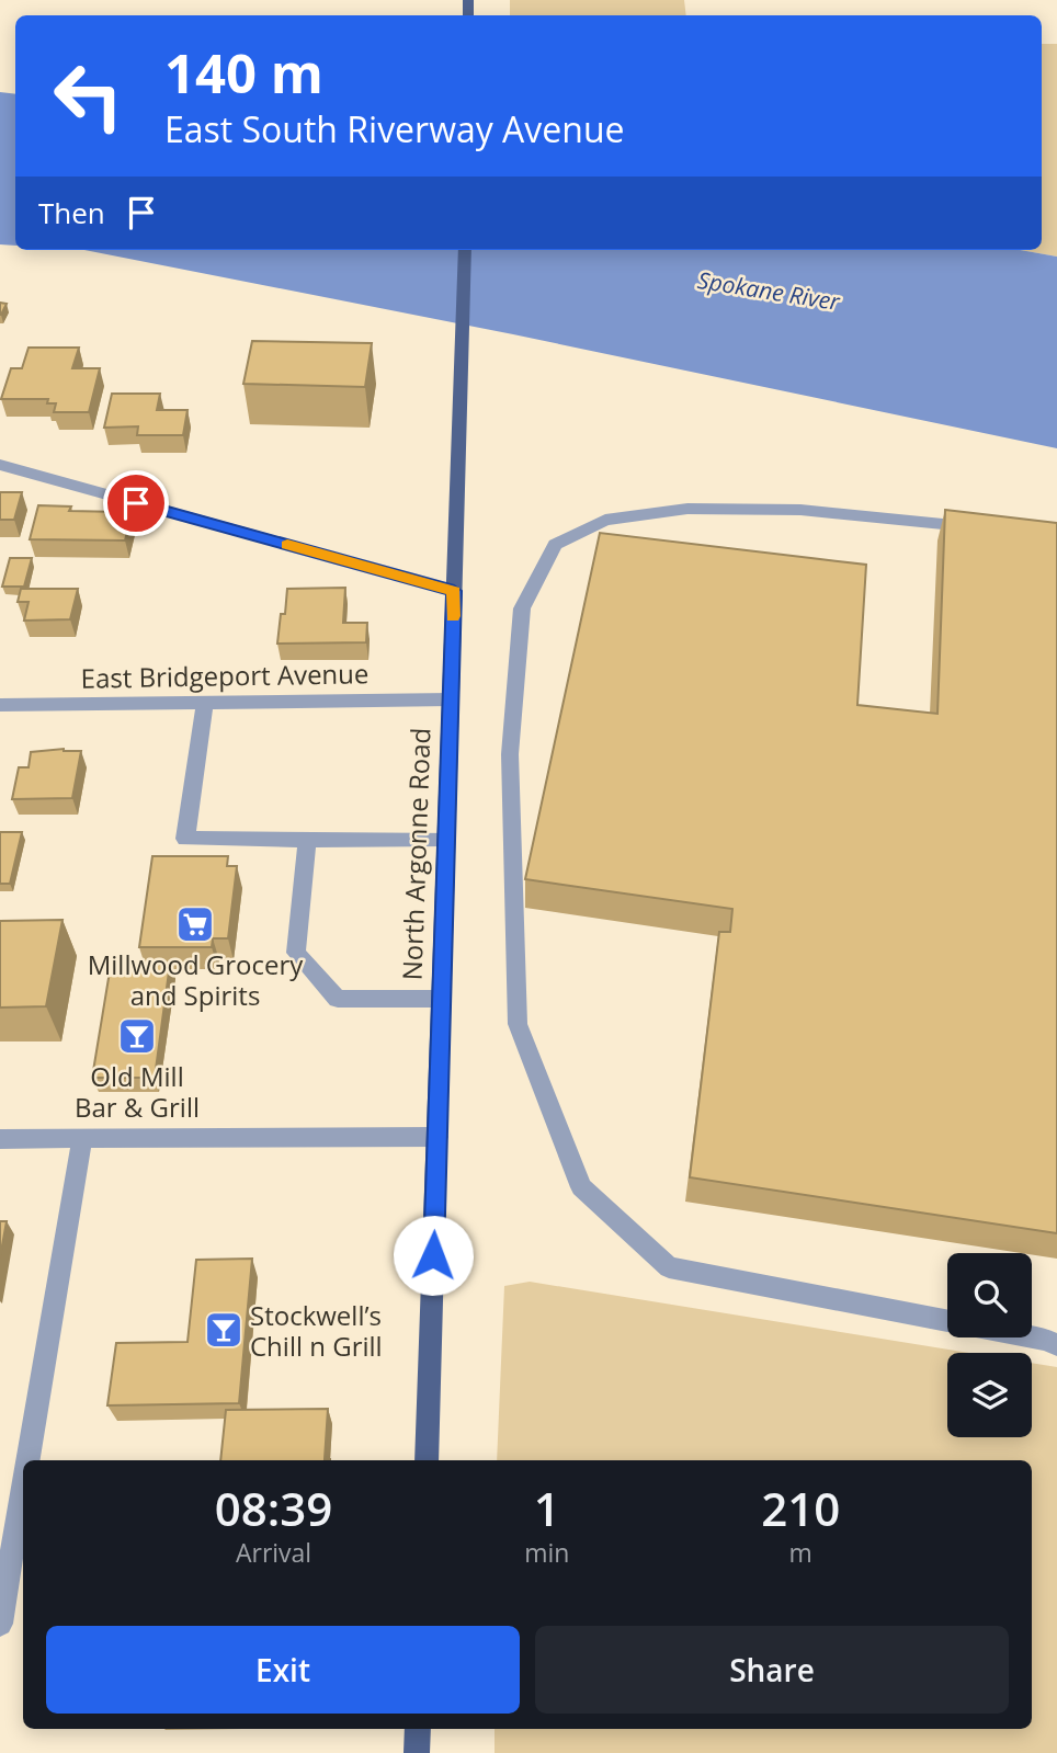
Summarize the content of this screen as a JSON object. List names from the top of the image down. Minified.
{"streets":{"main road":["North Argonne Road"],"street":["East Bridgeport Avenue"]},"crossings":[["East Bridgeport Avenue","North Argonne Road"]],"water":["Spokane River"],"places":{"supermarket":["Millwood Grocery and Spirits"],"bar":["Old Mill Bar & Grill","Stockwell’s Chill n Grill"]},"page":{"turn":["140 m","East South Riverway Avenue"],"then":"Then","eta":["08:39","Arrival","1","min","210","m"],"buttons":["Exit","Share"]}}
